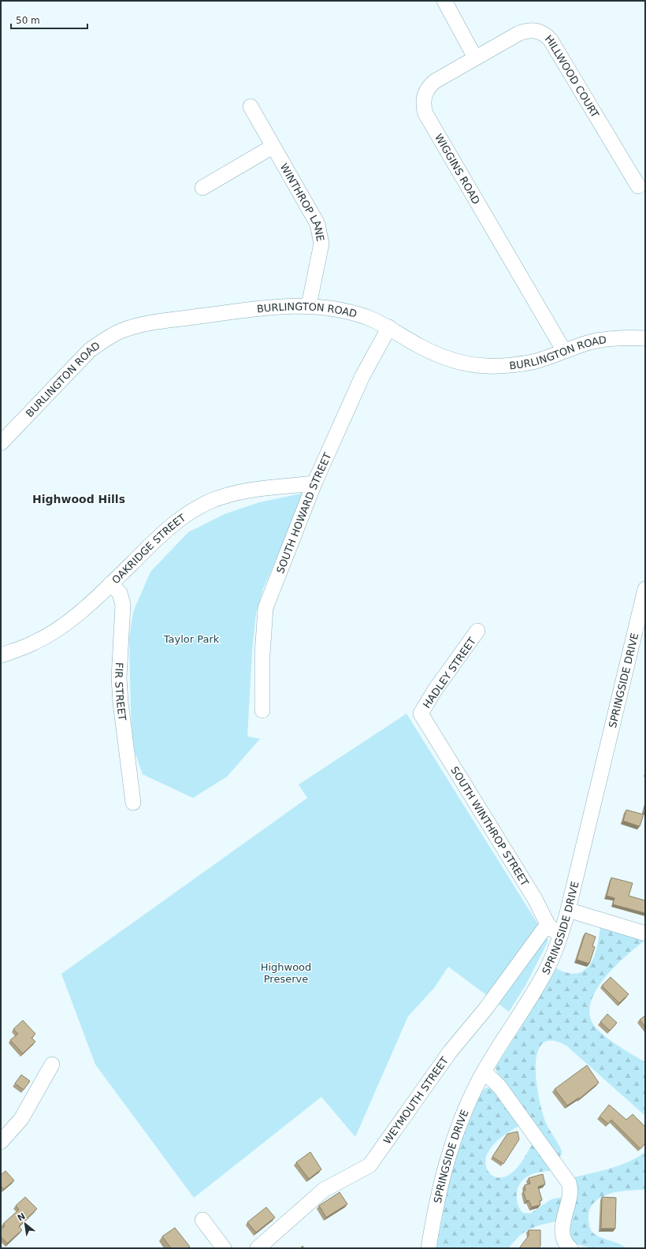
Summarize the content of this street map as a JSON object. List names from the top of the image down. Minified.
{"streets":{"street":["HILLWOOD COURT","WIGGINS ROAD","WINTHROP LANE","BURLINGTON ROAD","SOUTH HOWARD STREET","OAKRIDGE STREET","HADLEY STREET","SPRINGSIDE DRIVE","FIR STREET","SOUTH WINTHROP STREET","WEYMOUTH STREET"]},"crossings":[["HILLWOOD COURT","WIGGINS ROAD"],["WIGGINS ROAD","BURLINGTON ROAD"],["WINTHROP LANE","BURLINGTON ROAD"],["BURLINGTON ROAD","SOUTH HOWARD STREET"],["SOUTH HOWARD STREET","OAKRIDGE STREET"],["OAKRIDGE STREET","FIR STREET"],["HADLEY STREET","SOUTH WINTHROP STREET"],["SPRINGSIDE DRIVE","SOUTH WINTHROP STREET"],["SOUTH WINTHROP STREET","WEYMOUTH STREET"]],"districts":["Highwood Hills"],"parks":["Taylor Park","Highwood Preserve"],"scale_bar":"50 m","north":"top left"}
